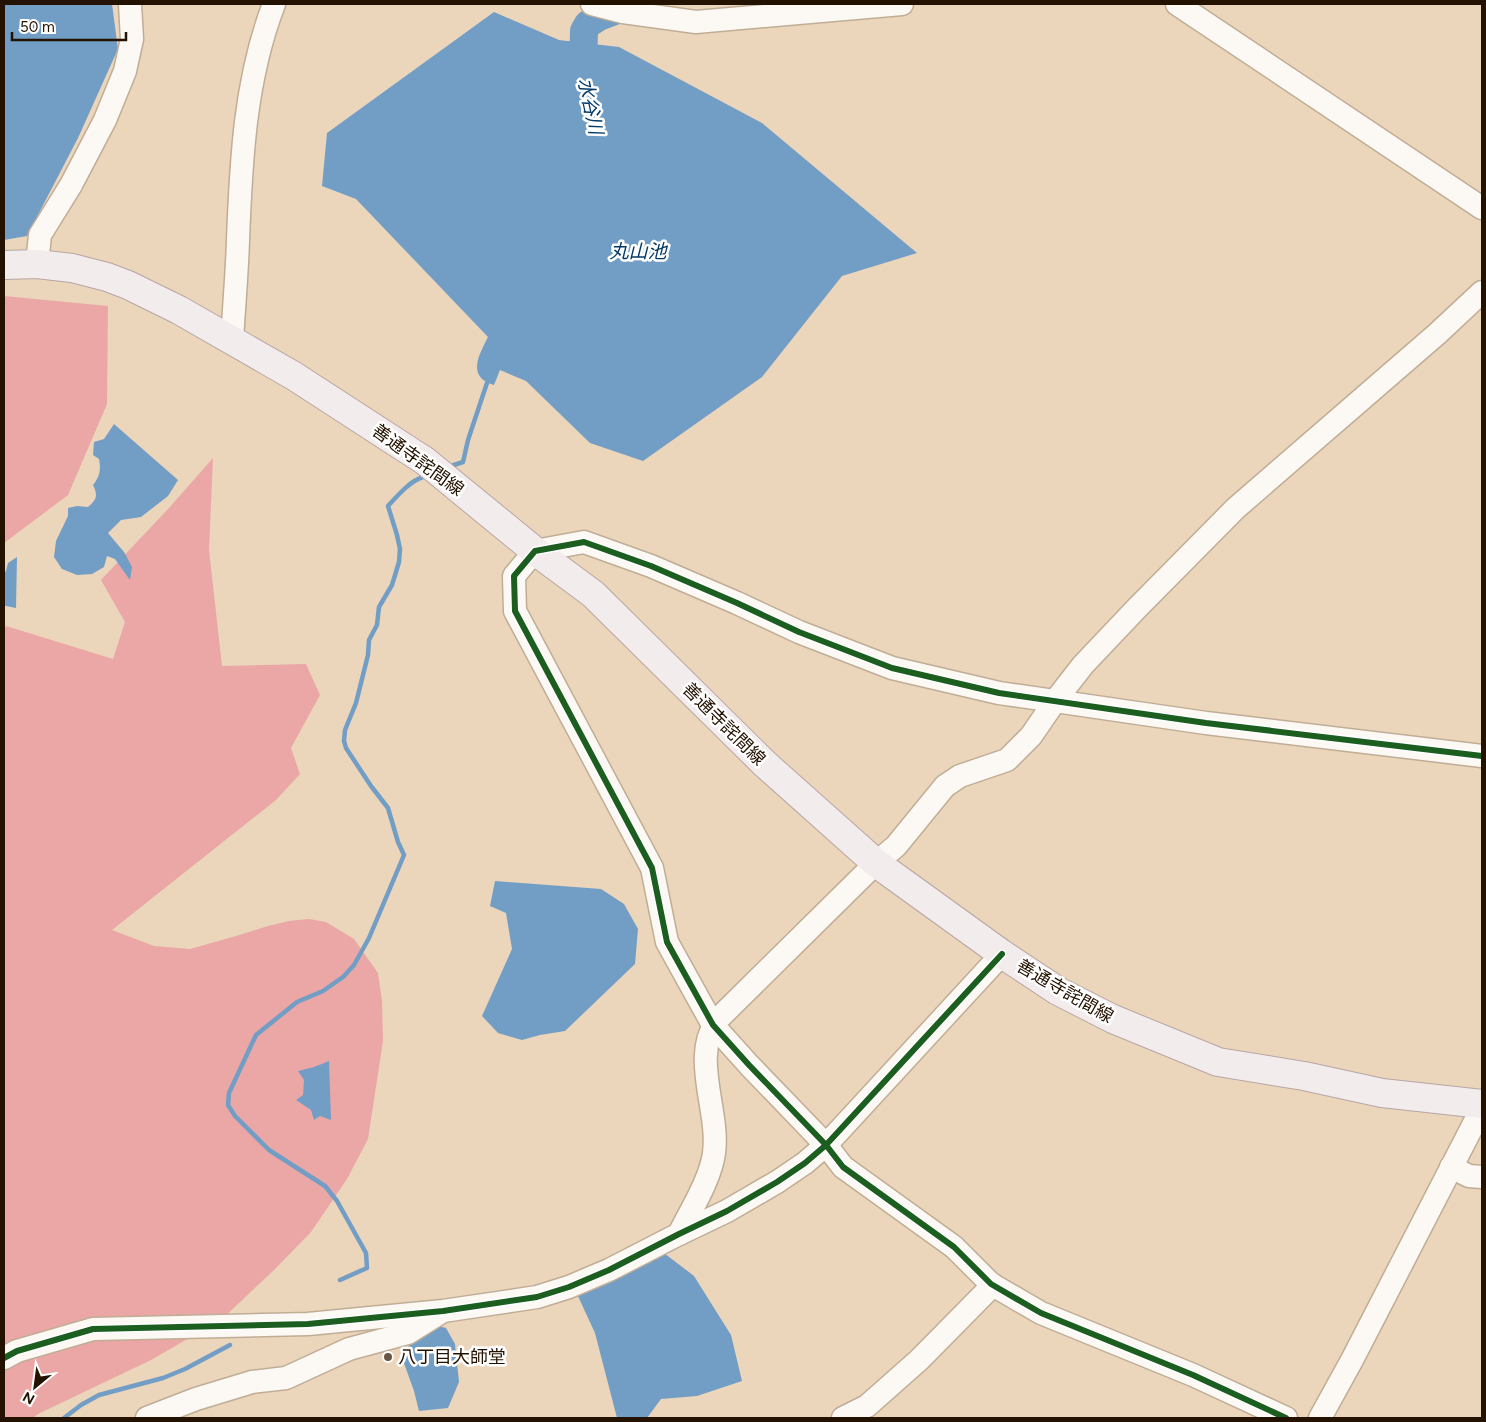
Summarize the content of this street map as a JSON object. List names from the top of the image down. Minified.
{"streets":{"main road":["善通寺詫間線"]},"water":["水谷川","丸山池"],"places":["八丁目大師堂"],"scale_bar":"50 m","north":"bottom left"}
